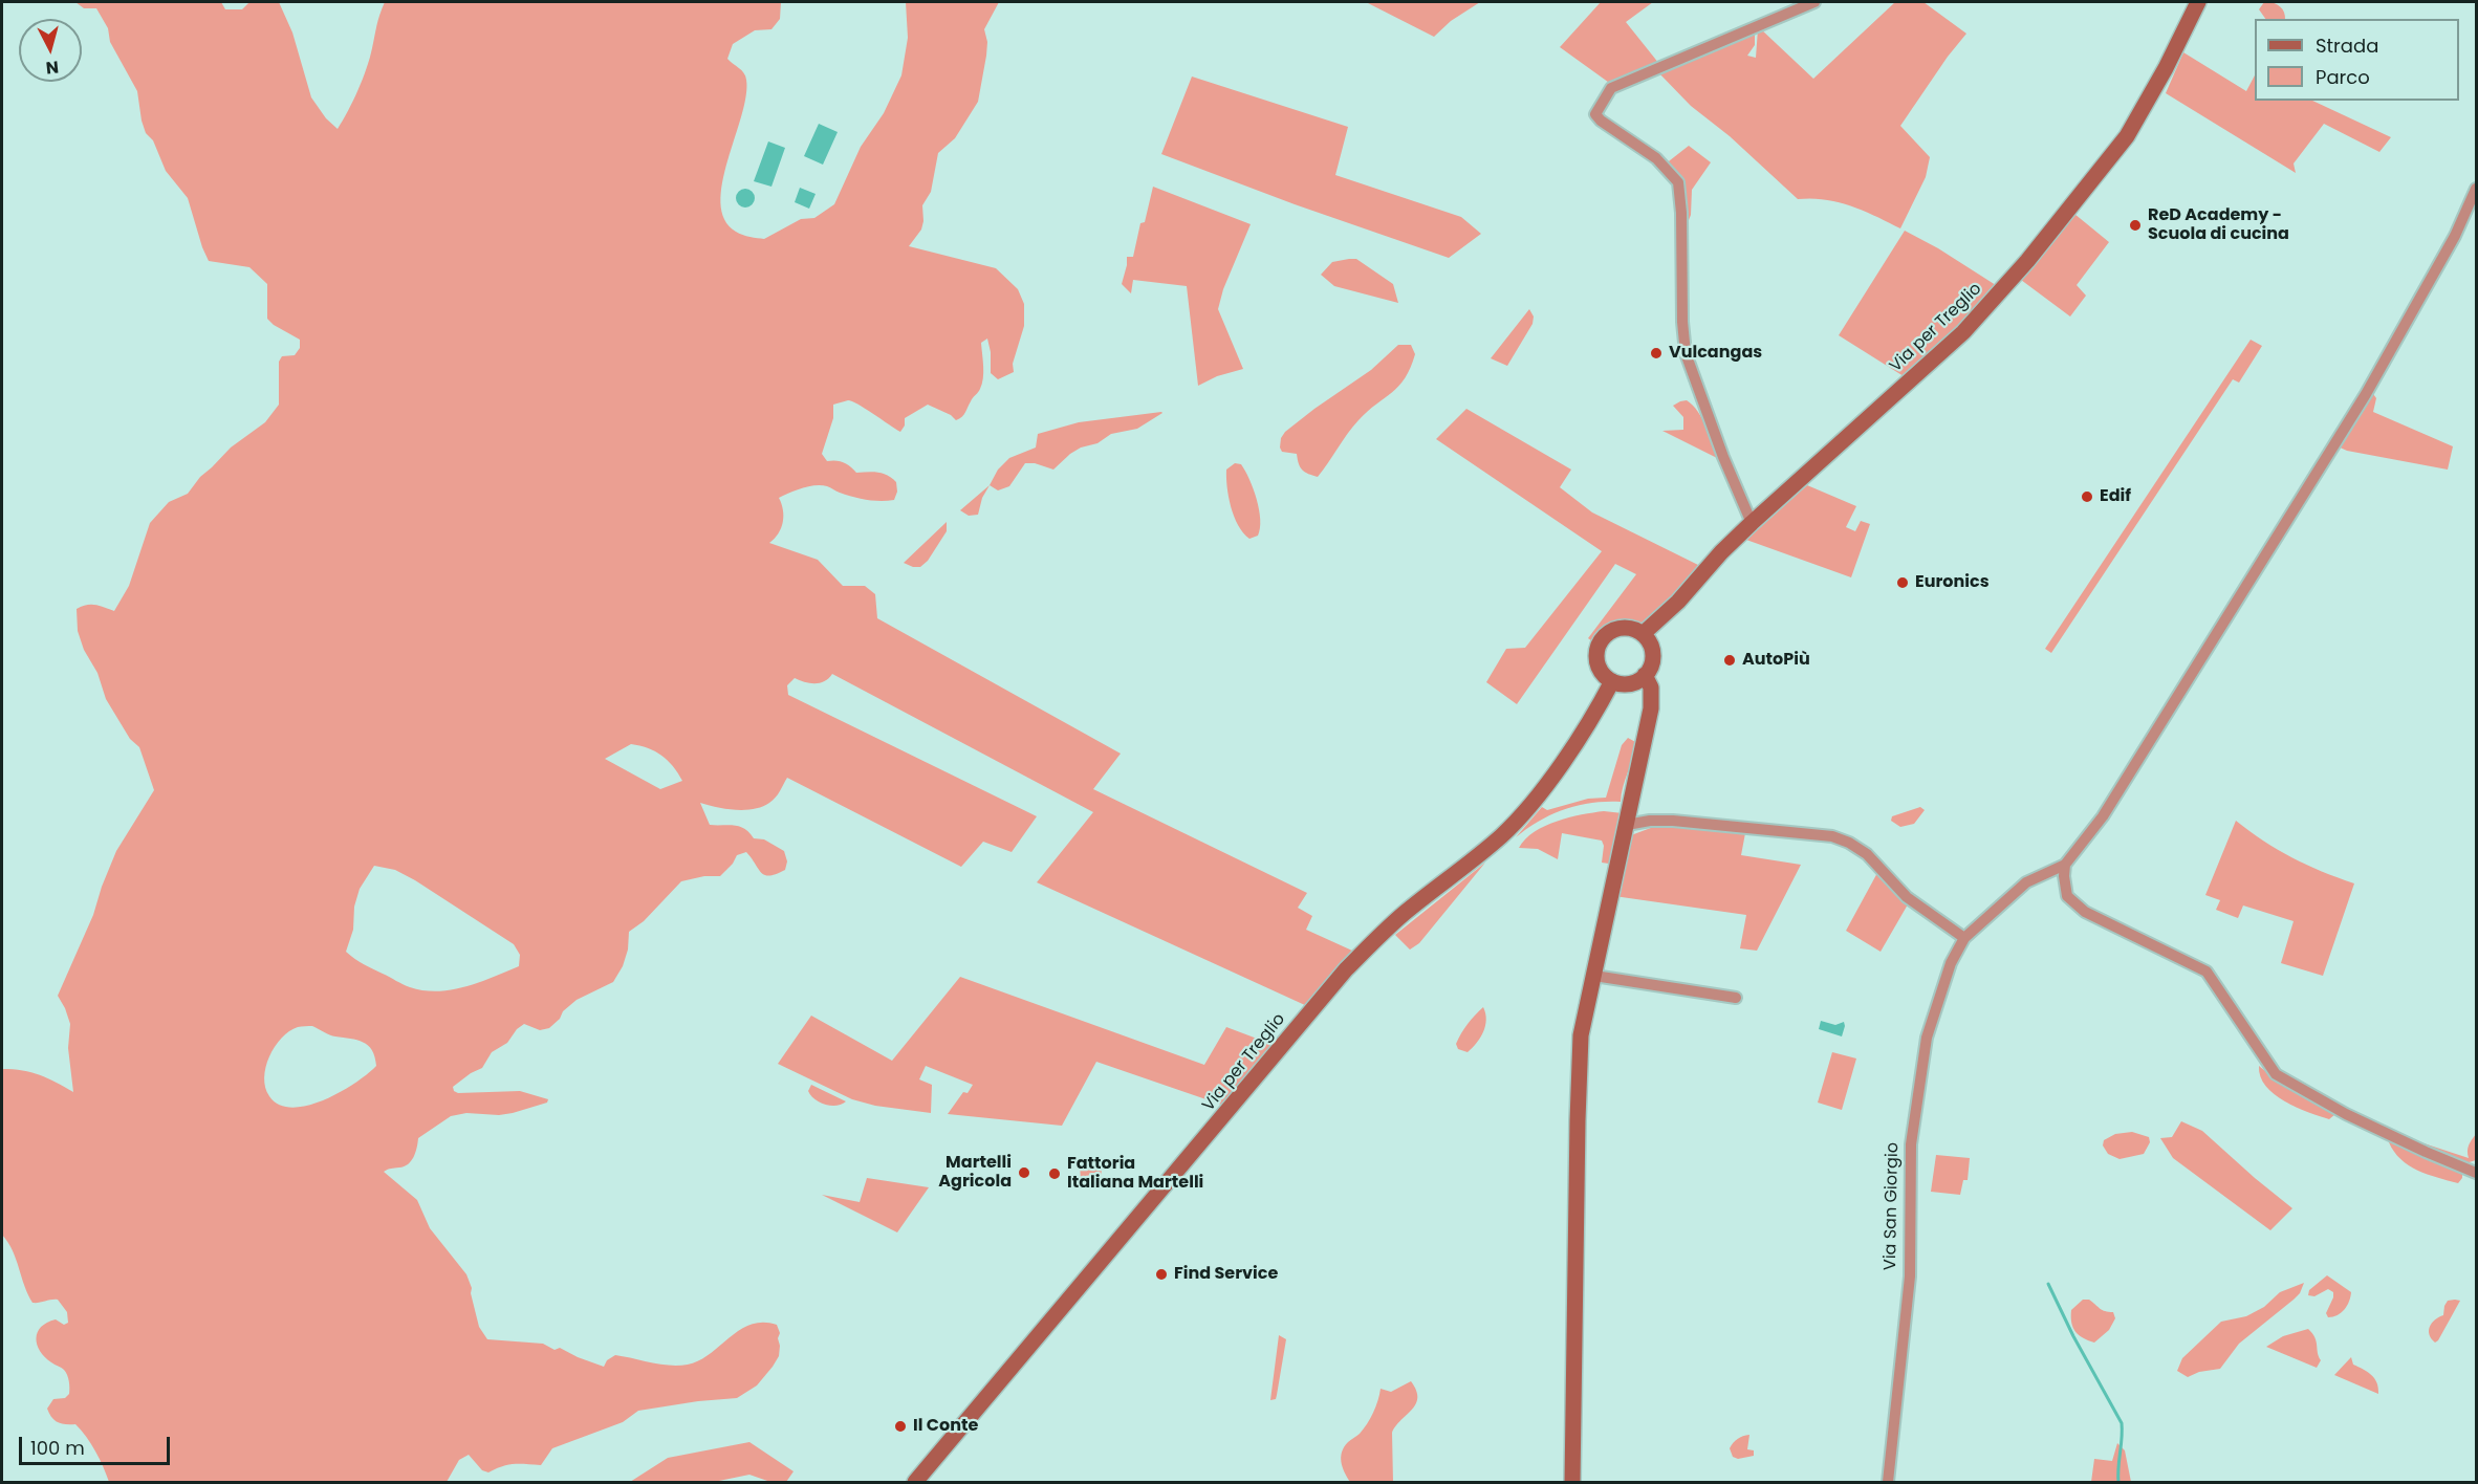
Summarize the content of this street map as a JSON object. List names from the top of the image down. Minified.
{"streets":{"main road":["Via per Treglio"],"street":["Via San Giorgio"]},"places":["ReD Academy - Scuola di cucina","Vulcangas","Edif","Euronics","AutoPiù","Martelli Agricola","Fattoria Italiana Martelli","Find Service","Il Conte"],"legend":["Strada","Parco"],"scale_bar":"100 m","north":"bottom"}
